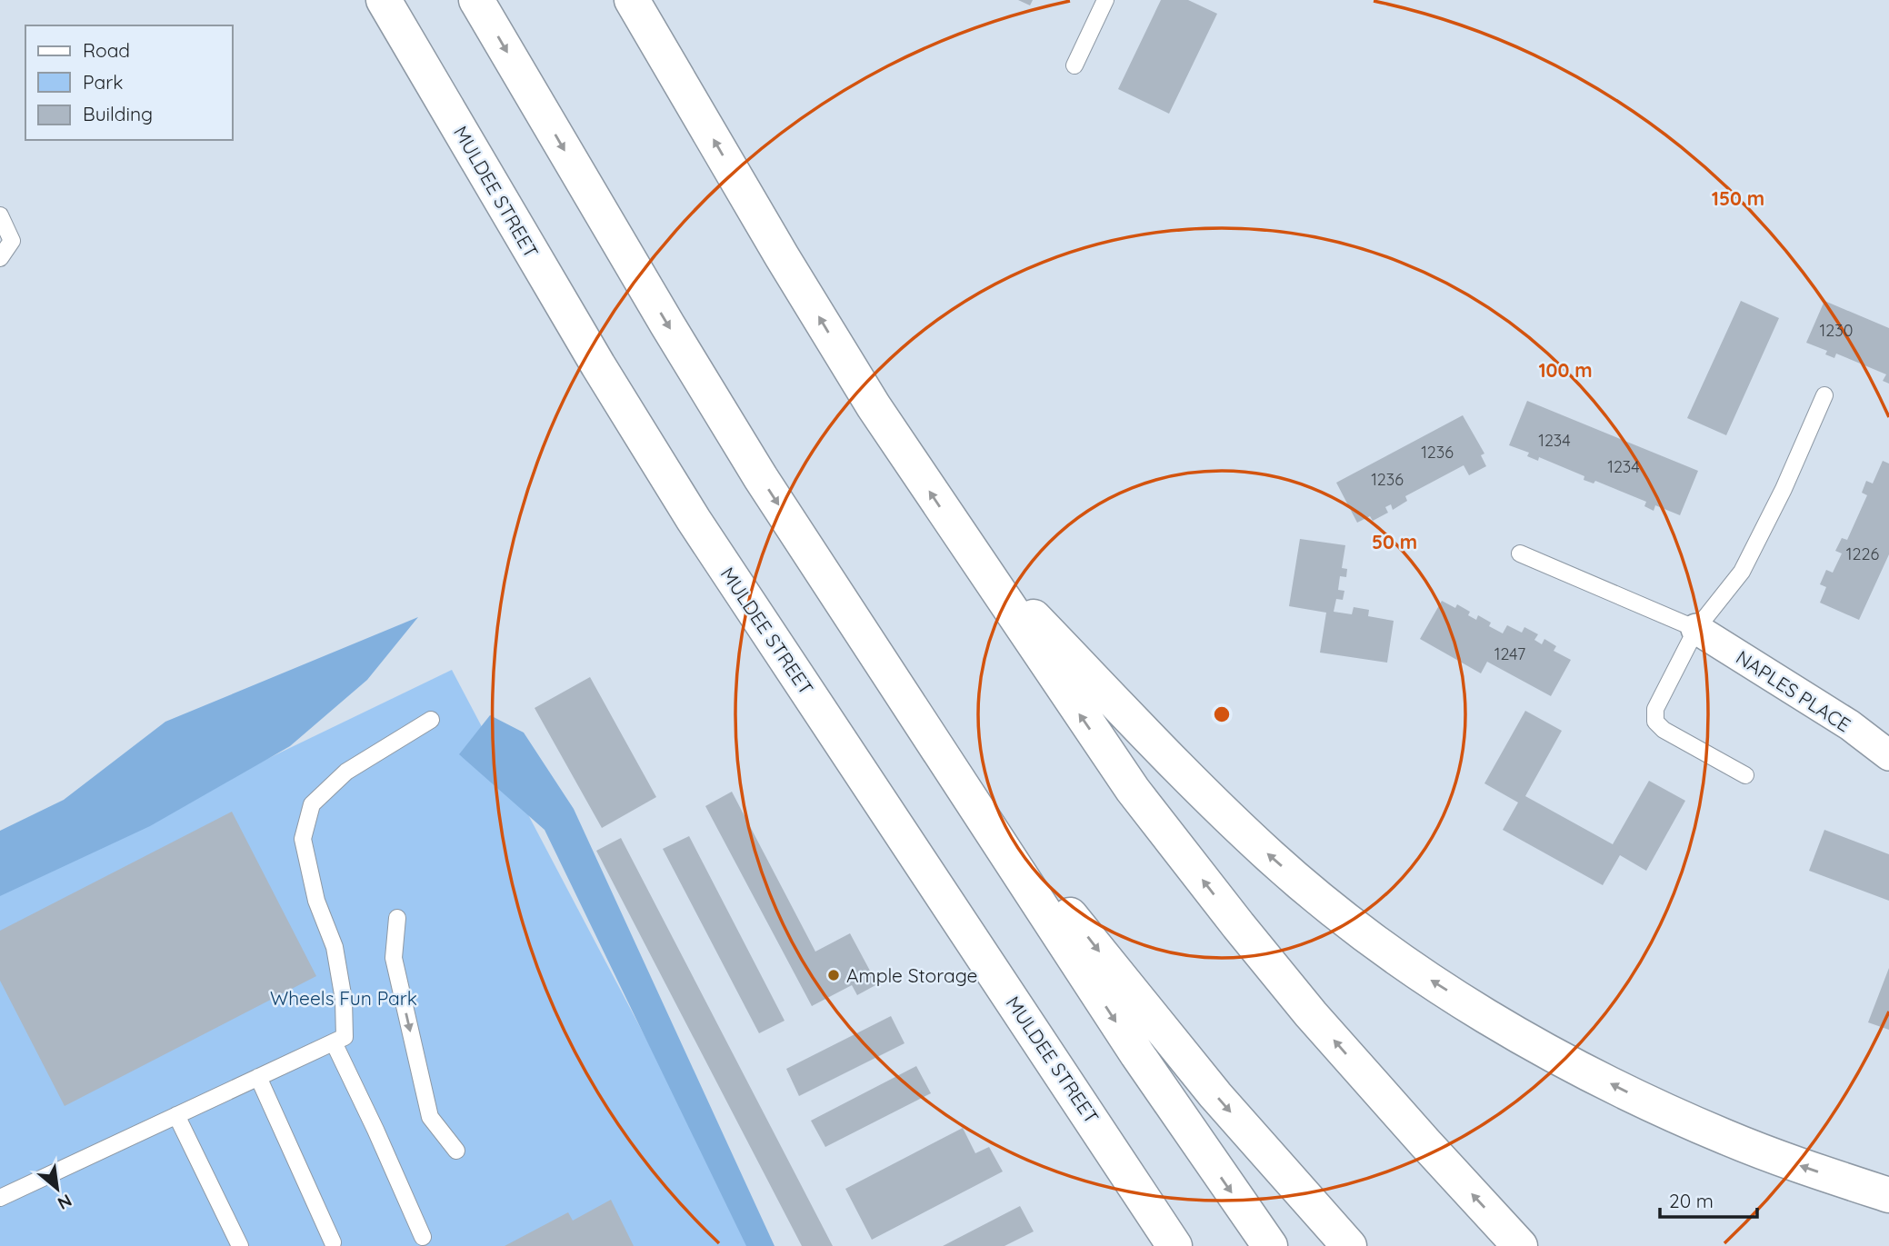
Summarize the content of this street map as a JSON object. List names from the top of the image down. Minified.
{"streets":{"main road":["MULDEE STREET"],"street":["NAPLES PLACE"]},"parks":["Wheels Fun Park"],"places":["Ample Storage"],"house_numbers":["1230","1234","1236","1234","1236","1226","1247"],"legend":["Road","Park","Building"],"scale_bar":"20 m","north":"bottom right","rings":["150 m","100 m","50 m"]}
